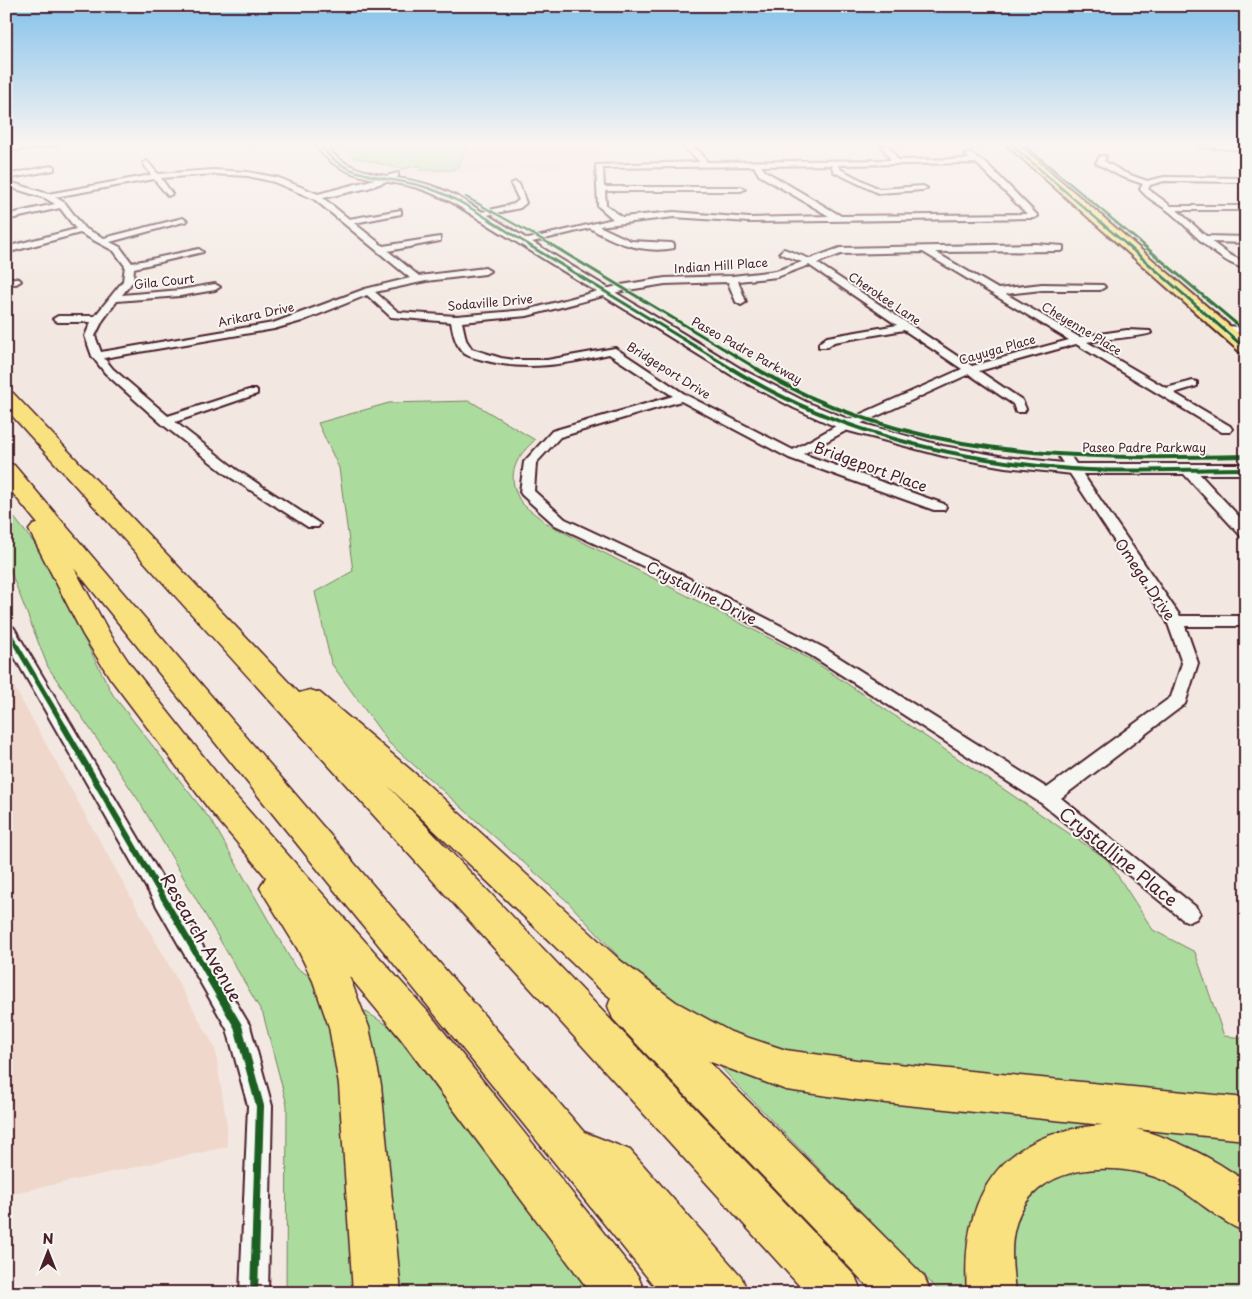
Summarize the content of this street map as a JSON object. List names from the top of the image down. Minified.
{"streets":{"main road":["Paseo Padre Parkway"],"street":["Indian Hill Place","Gila Court","Cherokee Lane","Sodaville Drive","Arikara Drive","Cheyenne Place","Cayuga Place","Bridgeport Drive","Bridgeport Place","Omega Drive","Crystalline Drive","Crystalline Place","Research Avenue"]},"crossings":[["Indian Hill Place","Cherokee Lane"],["Indian Hill Place","Sodaville Drive"],["Indian Hill Place","Cheyenne Place"],["Indian Hill Place","Paseo Padre Parkway"],["Cherokee Lane","Cayuga Place"],["Sodaville Drive","Arikara Drive"],["Sodaville Drive","Paseo Padre Parkway"],["Sodaville Drive","Bridgeport Drive"],["Cheyenne Place","Cayuga Place"],["Cayuga Place","Paseo Padre Parkway"],["Cayuga Place","Bridgeport Drive"],["Cayuga Place","Bridgeport Place"],["Paseo Padre Parkway","Omega Drive"],["Bridgeport Drive","Bridgeport Place"],["Bridgeport Drive","Crystalline Drive"],["Omega Drive","Crystalline Drive"],["Omega Drive","Crystalline Place"],["Crystalline Drive","Crystalline Place"]],"north":"top"}
